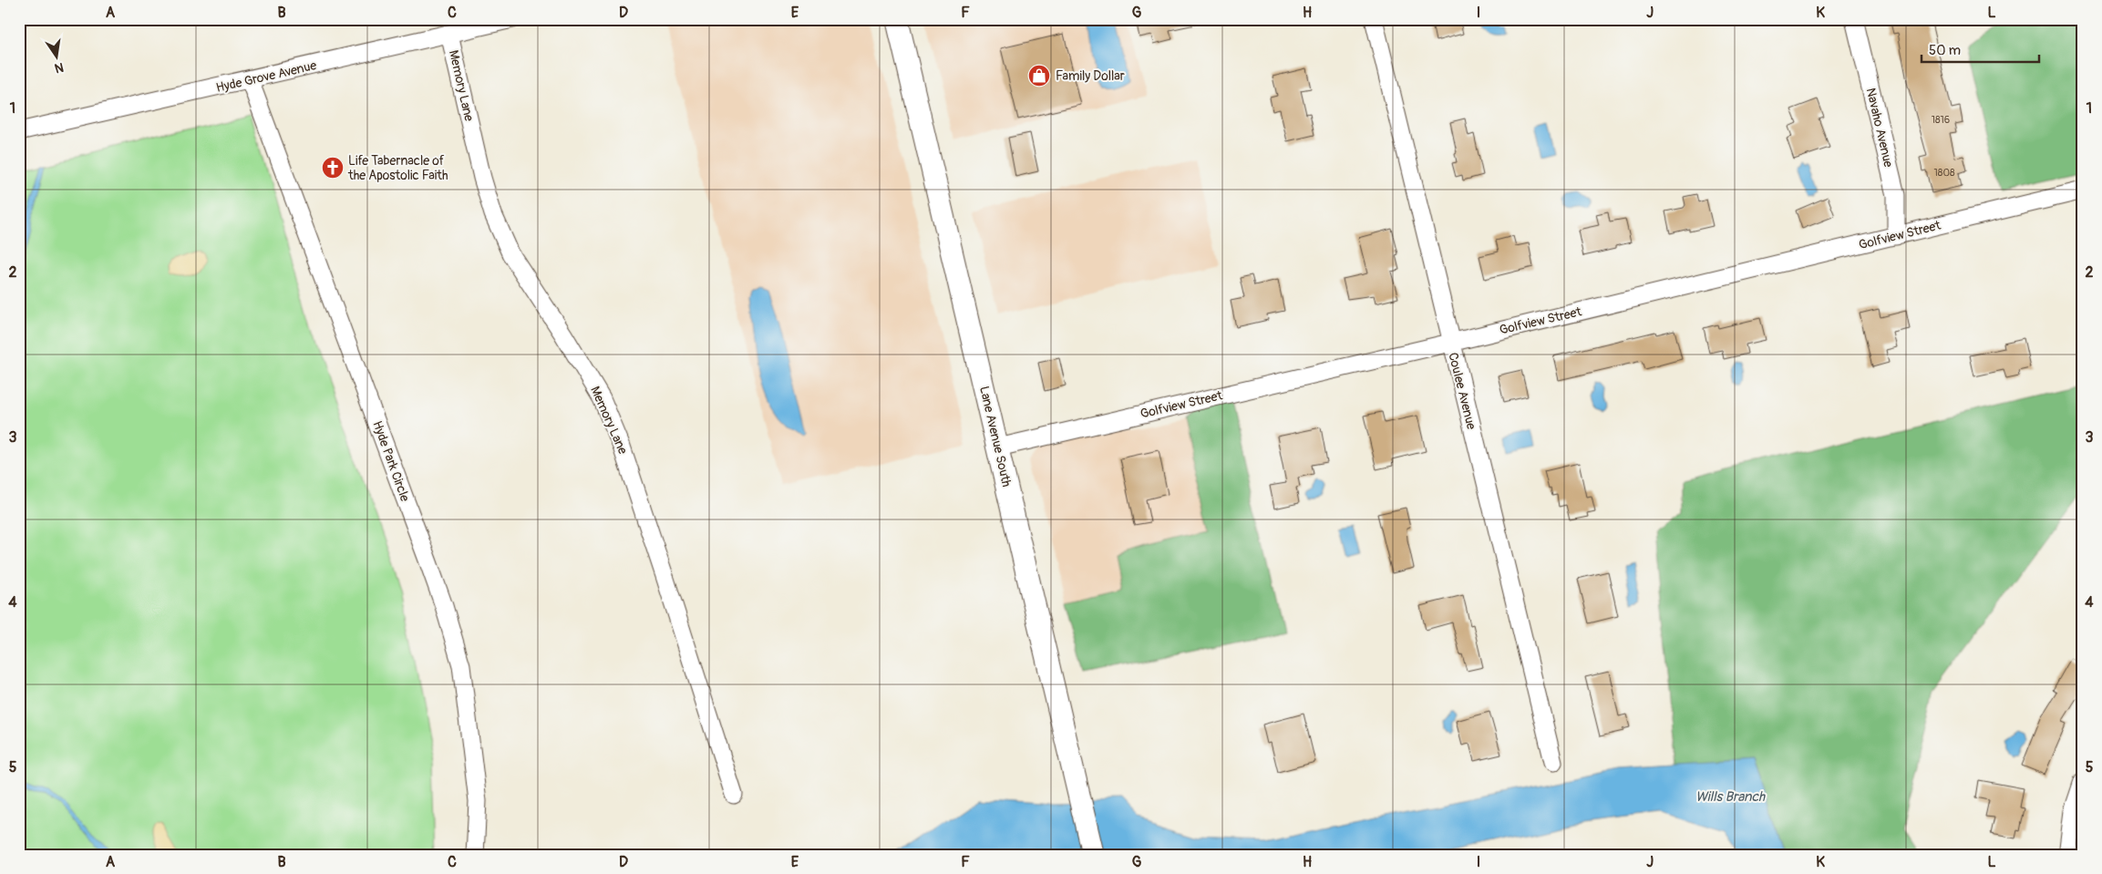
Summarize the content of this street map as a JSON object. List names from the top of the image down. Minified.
{"streets":{"main road":["Lane Avenue South"],"street":["Hyde Grove Avenue","Memory Lane","Navaho Avenue","Golfview Street","Coulee Avenue","Hyde Park Circle"]},"crossings":[["Hyde Grove Avenue","Memory Lane"],["Hyde Grove Avenue","Hyde Park Circle"],["Navaho Avenue","Golfview Street"],["Golfview Street","Coulee Avenue"],["Golfview Street","Lane Avenue South"]],"water":["Wills Branch"],"places":{"shop":["Family Dollar"],"church":["Life Tabernacle of the Apostolic Faith"]},"house_numbers":["1816","1808"],"scale_bar":"50 m","north":"bottom","grid":{"columns":["A","B","C","D","E","F","G","H","I","J","K","L"],"rows":["1","2","3","4","5"]}}
